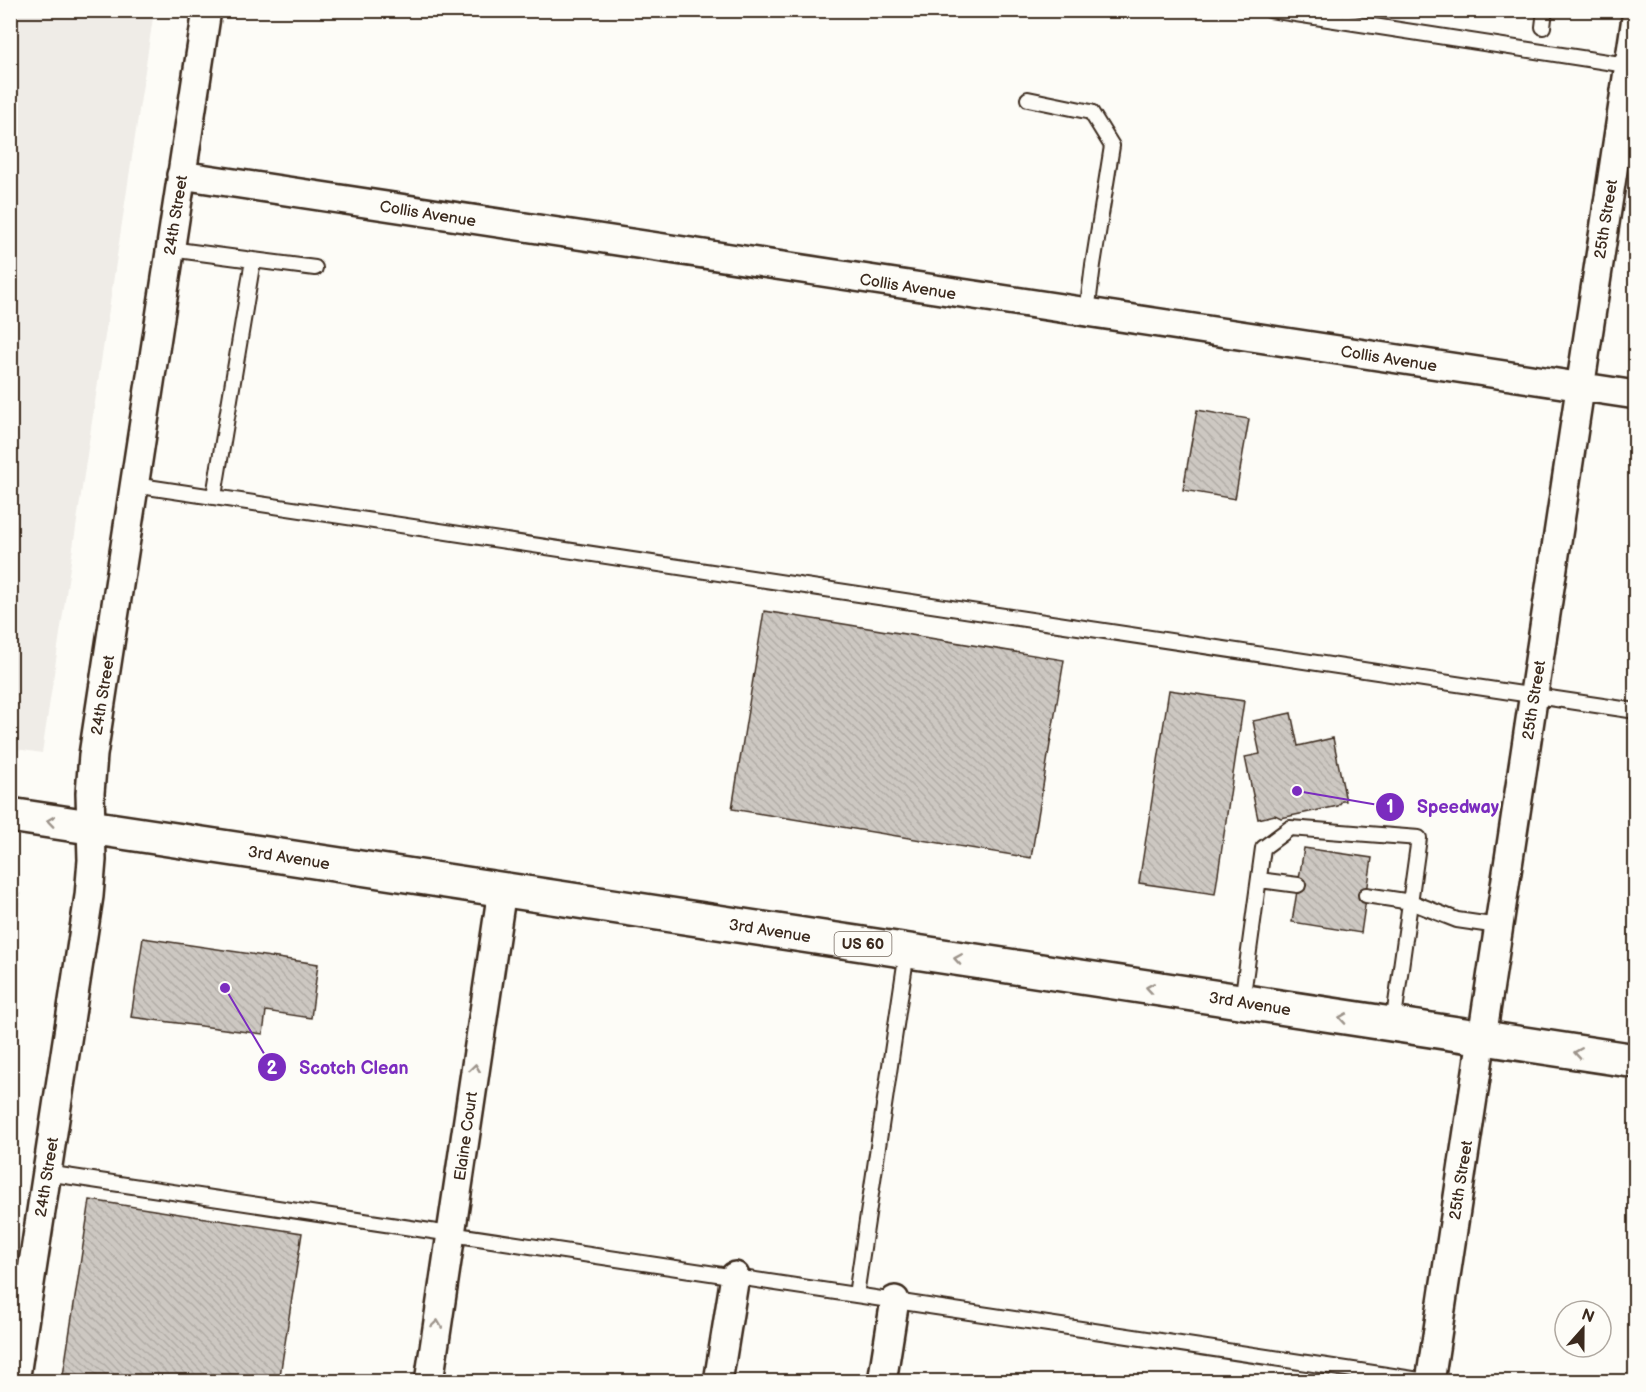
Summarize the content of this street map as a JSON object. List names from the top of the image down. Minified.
{"streets":{"main road":["3rd Avenue","US 60"],"street":["Collis Avenue","24th Street","25th Street","Elaine Court"]},"crossings":[["Collis Avenue","24th Street"],["Collis Avenue","25th Street"],["24th Street","3rd Avenue"],["25th Street","3rd Avenue"],["3rd Avenue","Elaine Court"]],"one_way":["3rd Avenue","Elaine Court"],"places":["Speedway","Scotch Clean"],"north":"top"}
